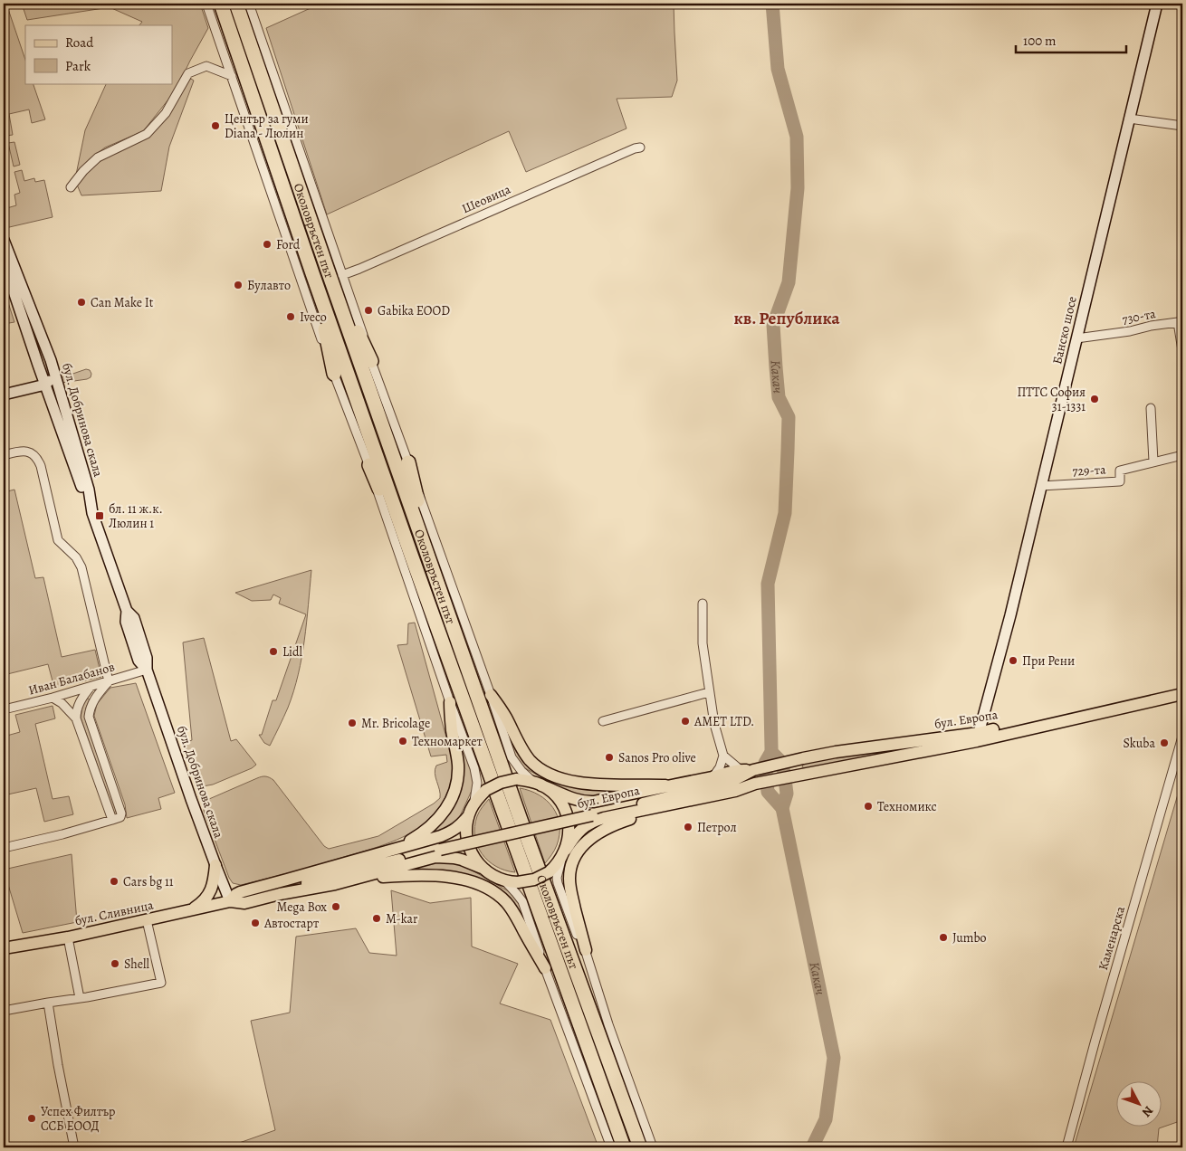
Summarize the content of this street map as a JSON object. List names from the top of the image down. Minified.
{"streets":{"highway":["Околовръстен път"],"main road":["Банско шосе","бул. Добринова скала","бул. Европа","бул. Сливница"],"street":["Шеовица","730-та","729-та","Иван Балабанов","Каменарска"]},"crossings":[["Шеовица","Околовръстен път"],["Околовръстен път","бул. Европа"],["Околовръстен път","бул. Сливница"],["730-та","Банско шосе"],["Банско шосе","729-та"],["Банско шосе","бул. Европа"],["бул. Добринова скала","Иван Балабанов"],["бул. Добринова скала","бул. Сливница"],["бул. Европа","бул. Сливница"]],"districts":["кв. Република"],"water":["Какач"],"places":{"other":["Център за гуми Diana - Люлин","Ford","Булавто","Can Make It","Gabika EOOD","Iveco","ПТТС София 31-1331","Lidl","При Рени","AMET LTD.","Mr. Bricolage","Техномаркет","Skuba","Sanos Pro olive","Техномикс","Петрол","Cars bg 11","Mega Box","M-kar","Автостарт","Jumbo","Shell","Успех Филтър ССБ ЕООД"],"transit":["бл. 11 ж.к. Люлин 1"]},"legend":["Road","Park"],"scale_bar":"100 m","north":"bottom right"}
